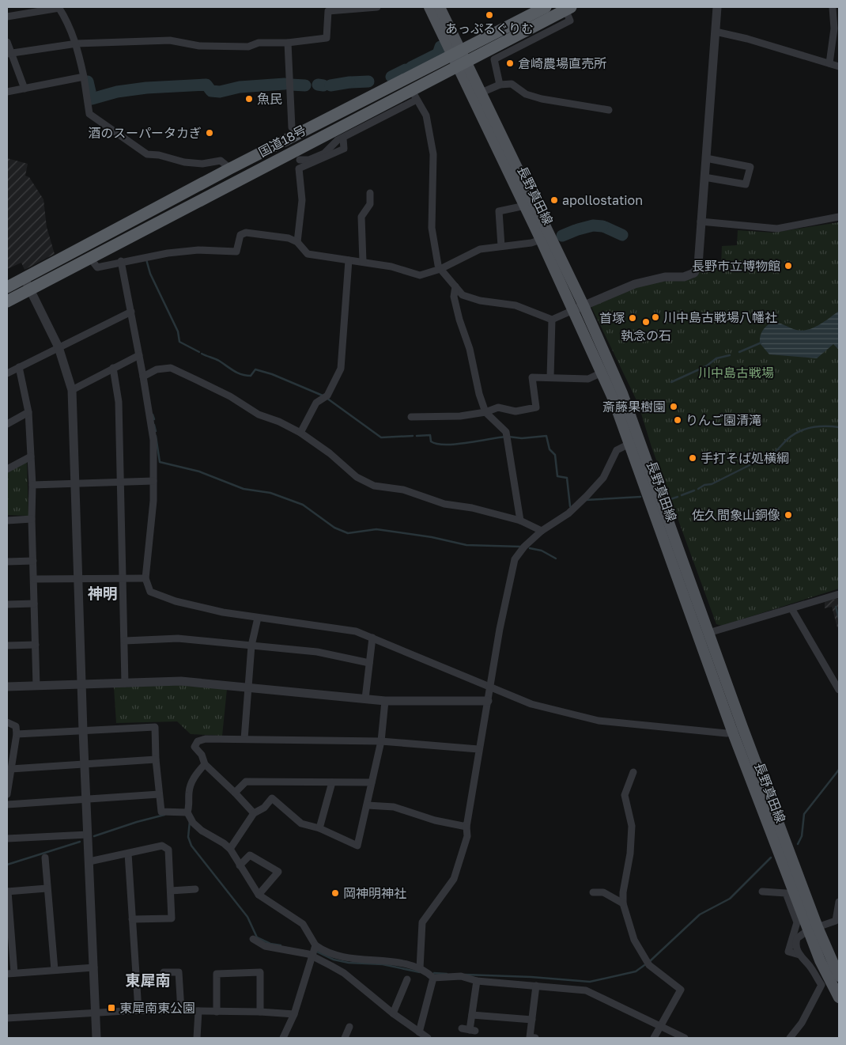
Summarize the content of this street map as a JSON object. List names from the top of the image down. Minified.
{"streets":{"highway":["国道18号"],"main road":["長野真田線"]},"crossings":[["国道18号","長野真田線"]],"districts":["神明","東犀南"],"parks":["川中島古戦場"],"places":{"other":["あっぷるぐりむ","倉崎農場直売所","魚民","酒のスーパータカぎ","apollostation","長野市立博物館","川中島古戦場八幡社","首塚","執念の石","斎藤果樹園","りんご園清滝","手打そば処横綱","佐久間象山銅像","岡神明神社"],"transit":["東犀南東公園"]}}
